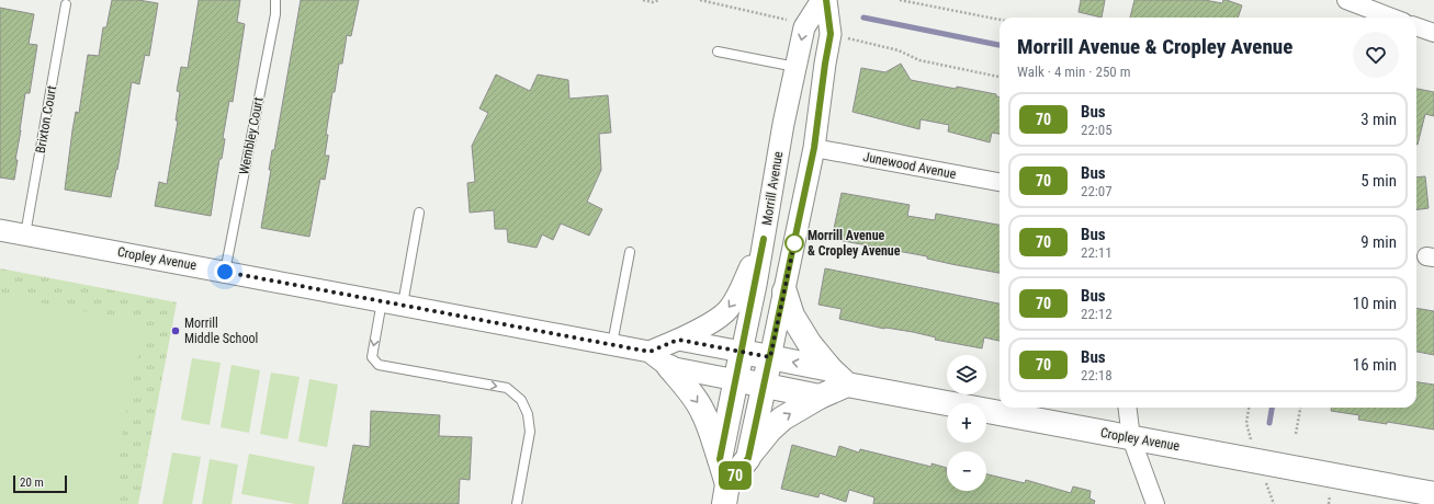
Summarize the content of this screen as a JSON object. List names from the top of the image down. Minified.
{"streets":{"main road":["Morrill Avenue","Cropley Avenue"],"street":["Junewood Avenue"],"lane":["Brixton Court","Wembley Court"]},"crossings":[["Brixton Court","Cropley Avenue"],["Wembley Court","Cropley Avenue"],["Junewood Avenue","Morrill Avenue"],["Morrill Avenue","Cropley Avenue"]],"places":["Morrill Avenue & Cropley Avenue","Morrill Middle School"],"lines":["bus line 70"],"scale_bar":"20 m","page":{"on_map":"70","heading":["Morrill Avenue & Cropley Avenue","Walk · 4 min · 250 m"],"list":[{"mark":"70","name":"Bus","note":"22:05","value":"3 min"},{"mark":"70","name":"Bus","note":"22:07","value":"5 min"},{"mark":"70","name":"Bus","note":"22:11","value":"9 min"},{"mark":"70","name":"Bus","note":"22:12","value":"10 min"},{"mark":"70","name":"Bus","note":"22:18","value":"16 min"}],"map_buttons":["+","−"],"scale":"20 m"}}
